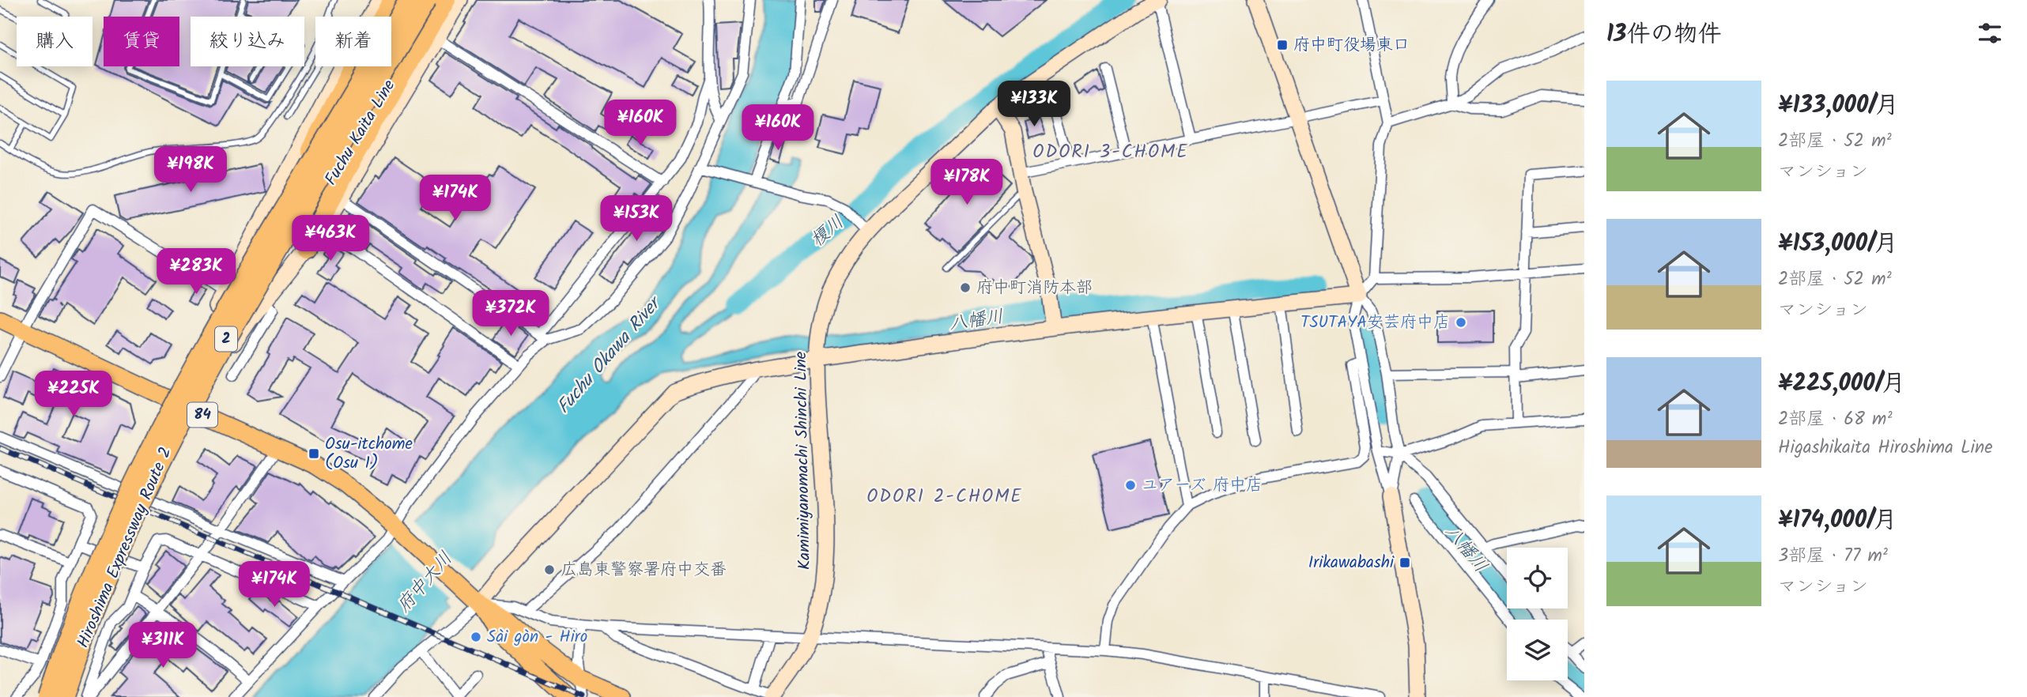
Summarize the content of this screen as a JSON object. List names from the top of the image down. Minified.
{"streets":{"highway":["2","Hiroshima Expressway Route 2"],"main road":["84"],"street":["Fuchu Kaita Line","Kamimiyanomachi Shinchi Line"]},"crossings":[["Fuchu Kaita Line","84"]],"districts":["ODORI 3-CHOME","ODORI 2-CHOME"],"water":["榎川","八幡川","Fuchu Okawa River","府中大川"],"places":{"transit":["府中町役場東口","Osu-itchome (Osu 1)","Irikawabashi"],"other":["府中町消防本部","TSUTAYA安芸府中店","ユアーズ 府中店","広島東警察署府中交番","Sài gòn - Hiro"]},"page":{"heading":"13件の物件","chip":["購入","賃貸","絞り込み","新着"],"list":[{"name":"¥133,000/月","note":"2部屋 · 52 m² · マンション"},{"name":"¥153,000/月","note":"2部屋 · 52 m² · マンション"},{"name":"¥225,000/月","note":"2部屋 · 68 m² · Higashikaita Hiroshima Line"},{"name":"¥174,000/月","note":"3部屋 · 77 m² · マンション"}],"price":["¥133K","¥160K","¥160K","¥198K","¥178K","¥174K","¥153K","¥463K","¥283K","¥372K","¥225K","¥174K","¥311K"]}}
